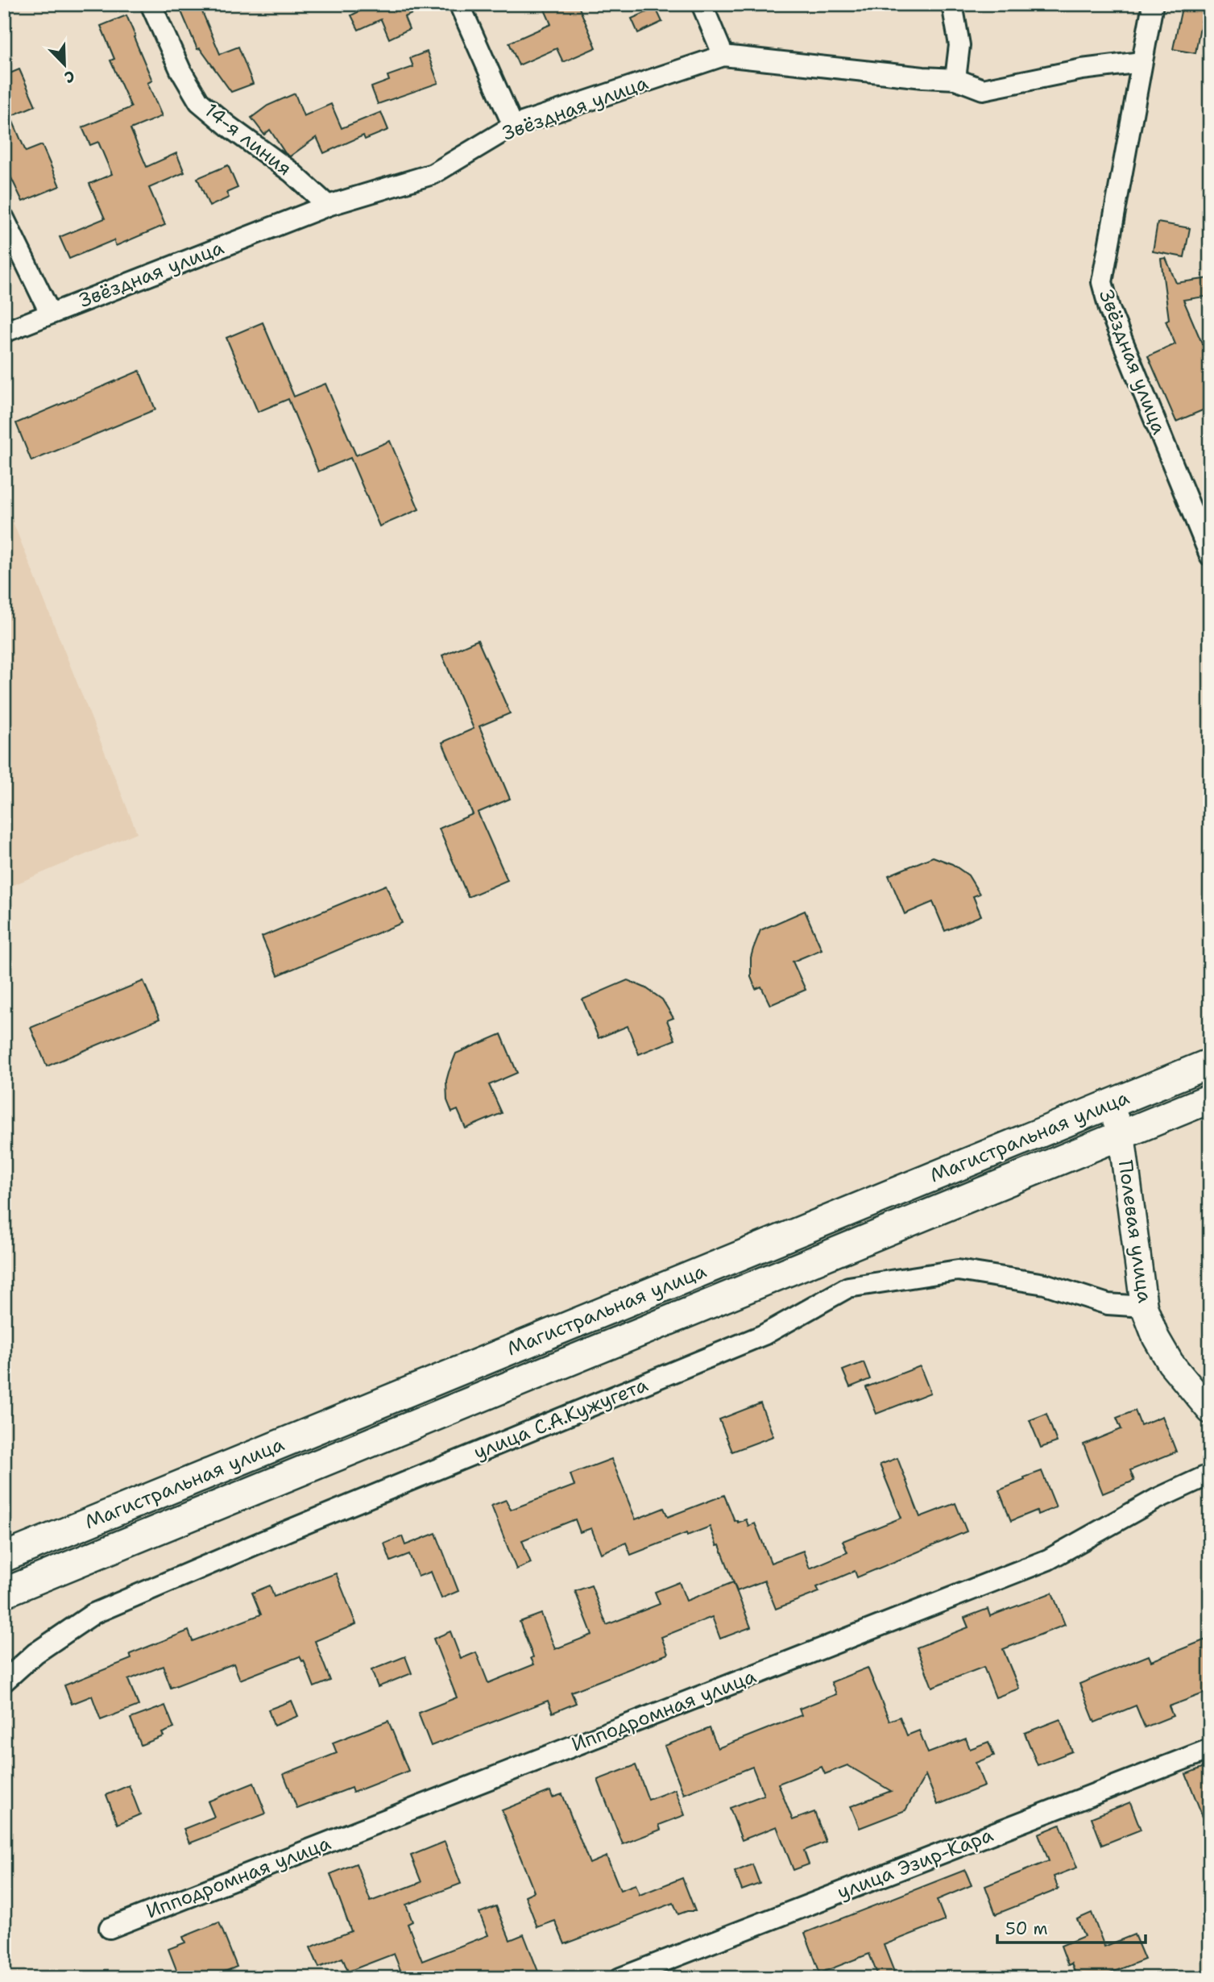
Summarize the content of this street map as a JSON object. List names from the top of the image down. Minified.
{"streets":{"main road":["Магистральная улица"],"street":["Звёздная улица","14-я линия","Полевая улица","улица С.А.Кужугета","Ипподромная улица","улица Эзир-Кара"]},"crossings":[["Звёздная улица","14-я линия"],["Магистральная улица","Полевая улица"],["Полевая улица","улица С.А.Кужугета"]],"scale_bar":"50 m","north":"bottom right"}
